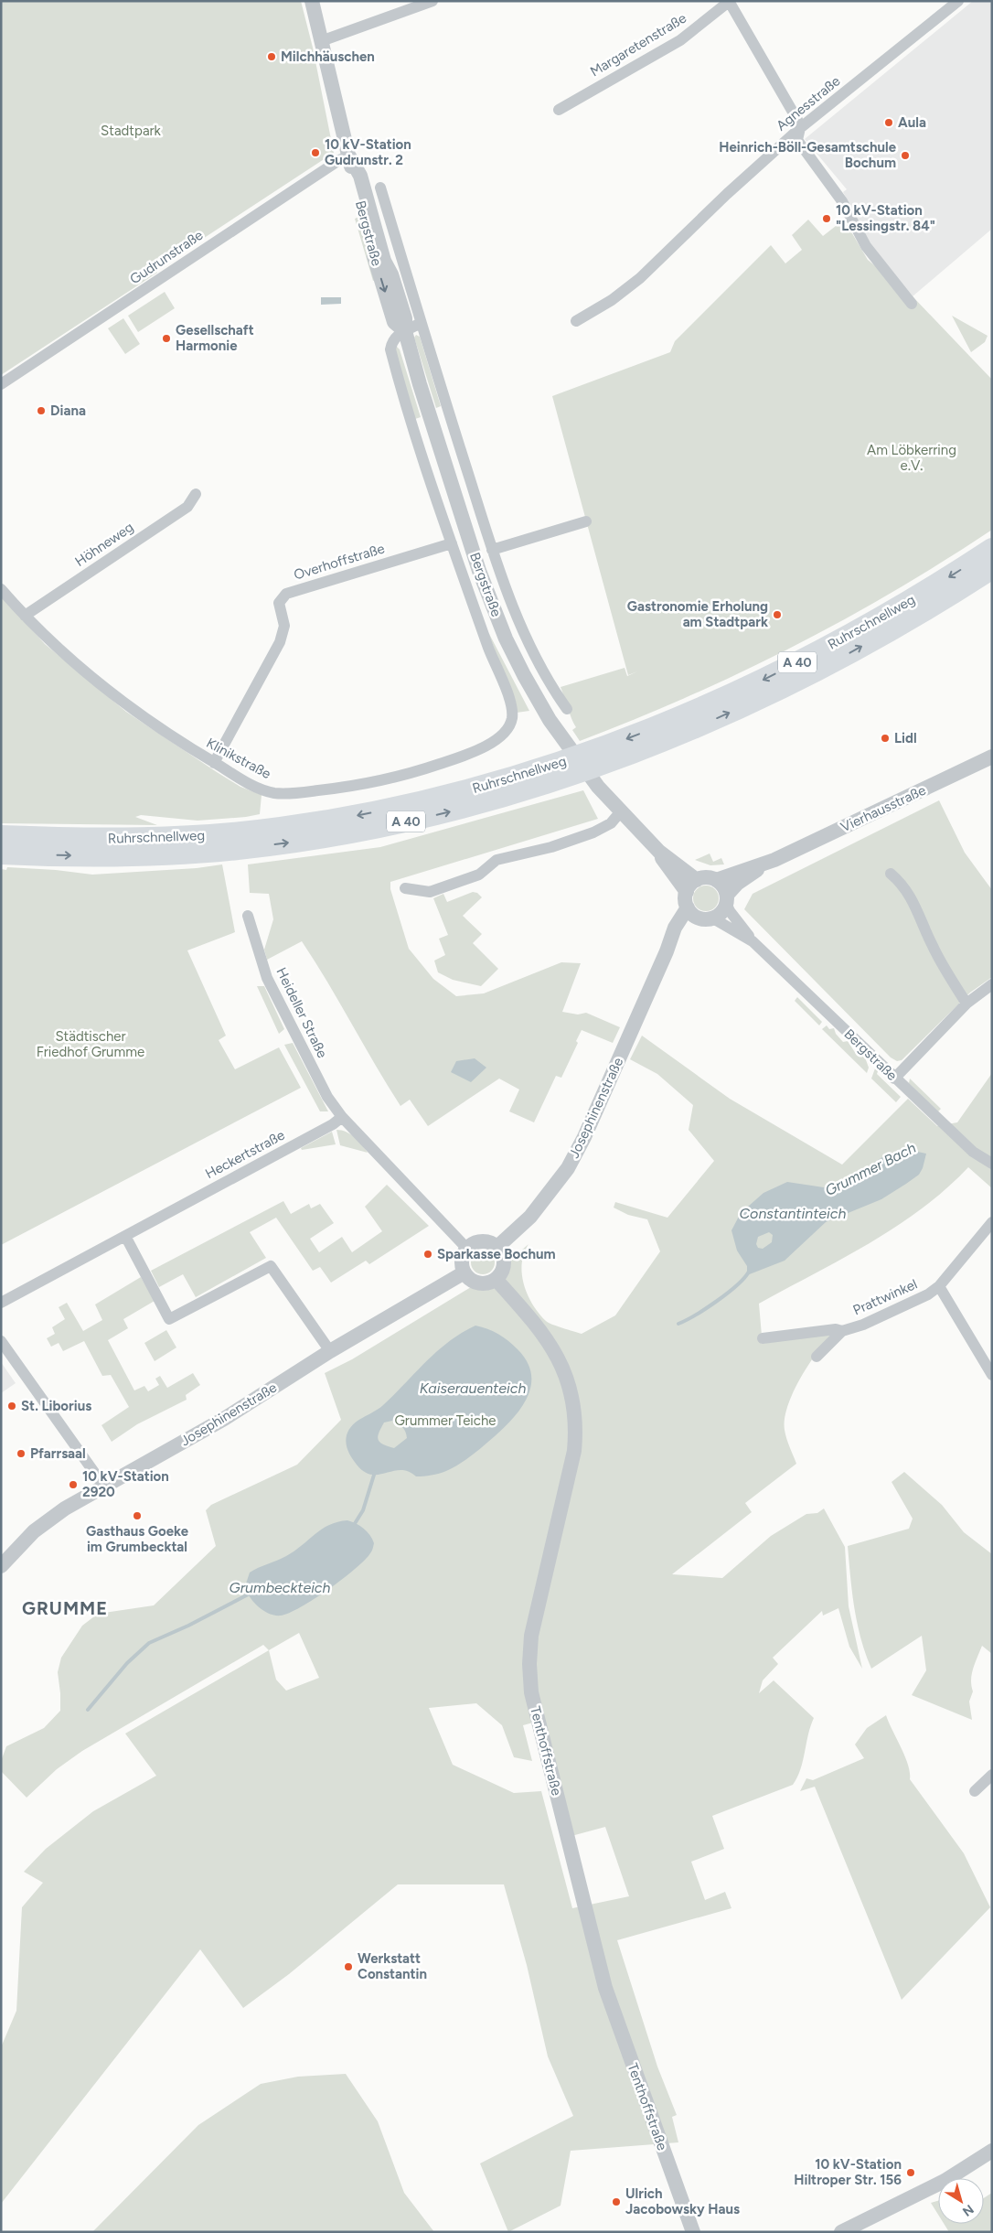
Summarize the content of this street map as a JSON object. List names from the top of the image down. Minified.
{"streets":{"highway":["Ruhrschnellweg","A 40"],"street":["Margaretenstraße","Agnesstraße","Bergstraße","Gudrunstraße","Höhneweg","Overhoffstraße","Klinikstraße","Vierhausstraße","Heideller Straße","Josephinenstraße","Heckertstraße","Prattwinkel","Tenthoffstraße"]},"crossings":[["Bergstraße","Gudrunstraße"],["Bergstraße","Overhoffstraße"],["Bergstraße","Klinikstraße"],["Bergstraße","Vierhausstraße"],["Bergstraße","Josephinenstraße"],["Höhneweg","Klinikstraße"],["Overhoffstraße","Klinikstraße"],["Vierhausstraße","Josephinenstraße"],["Heideller Straße","Heckertstraße"],["Josephinenstraße","Tenthoffstraße"]],"districts":["GRUMME"],"water":["Grummer Bach","Constantinteich","Kaiserauenteich","Grumbeckteich"],"parks":["Stadtpark","Am Löbkerring e.V.","Städtischer Friedhof Grumme","Grummer Teiche"],"places":["Milchhäuschen","Aula","10 kV-Station Gudrunstr. 2","Heinrich-Böll-Gesamtschule Bochum","10 kV-Station \"Lessingstr. 84\"","Gesellschaft Harmonie","Diana","Gastronomie Erholung am Stadtpark","Lidl","Sparkasse Bochum","St. Liborius","Pfarrsaal","10 kV-Station 2920","Gasthaus Goeke im Grumbecktal","Werkstatt Constantin","10 kV-Station Hiltroper Str. 156","Ulrich Jacobowsky Haus"],"north":"bottom right"}
